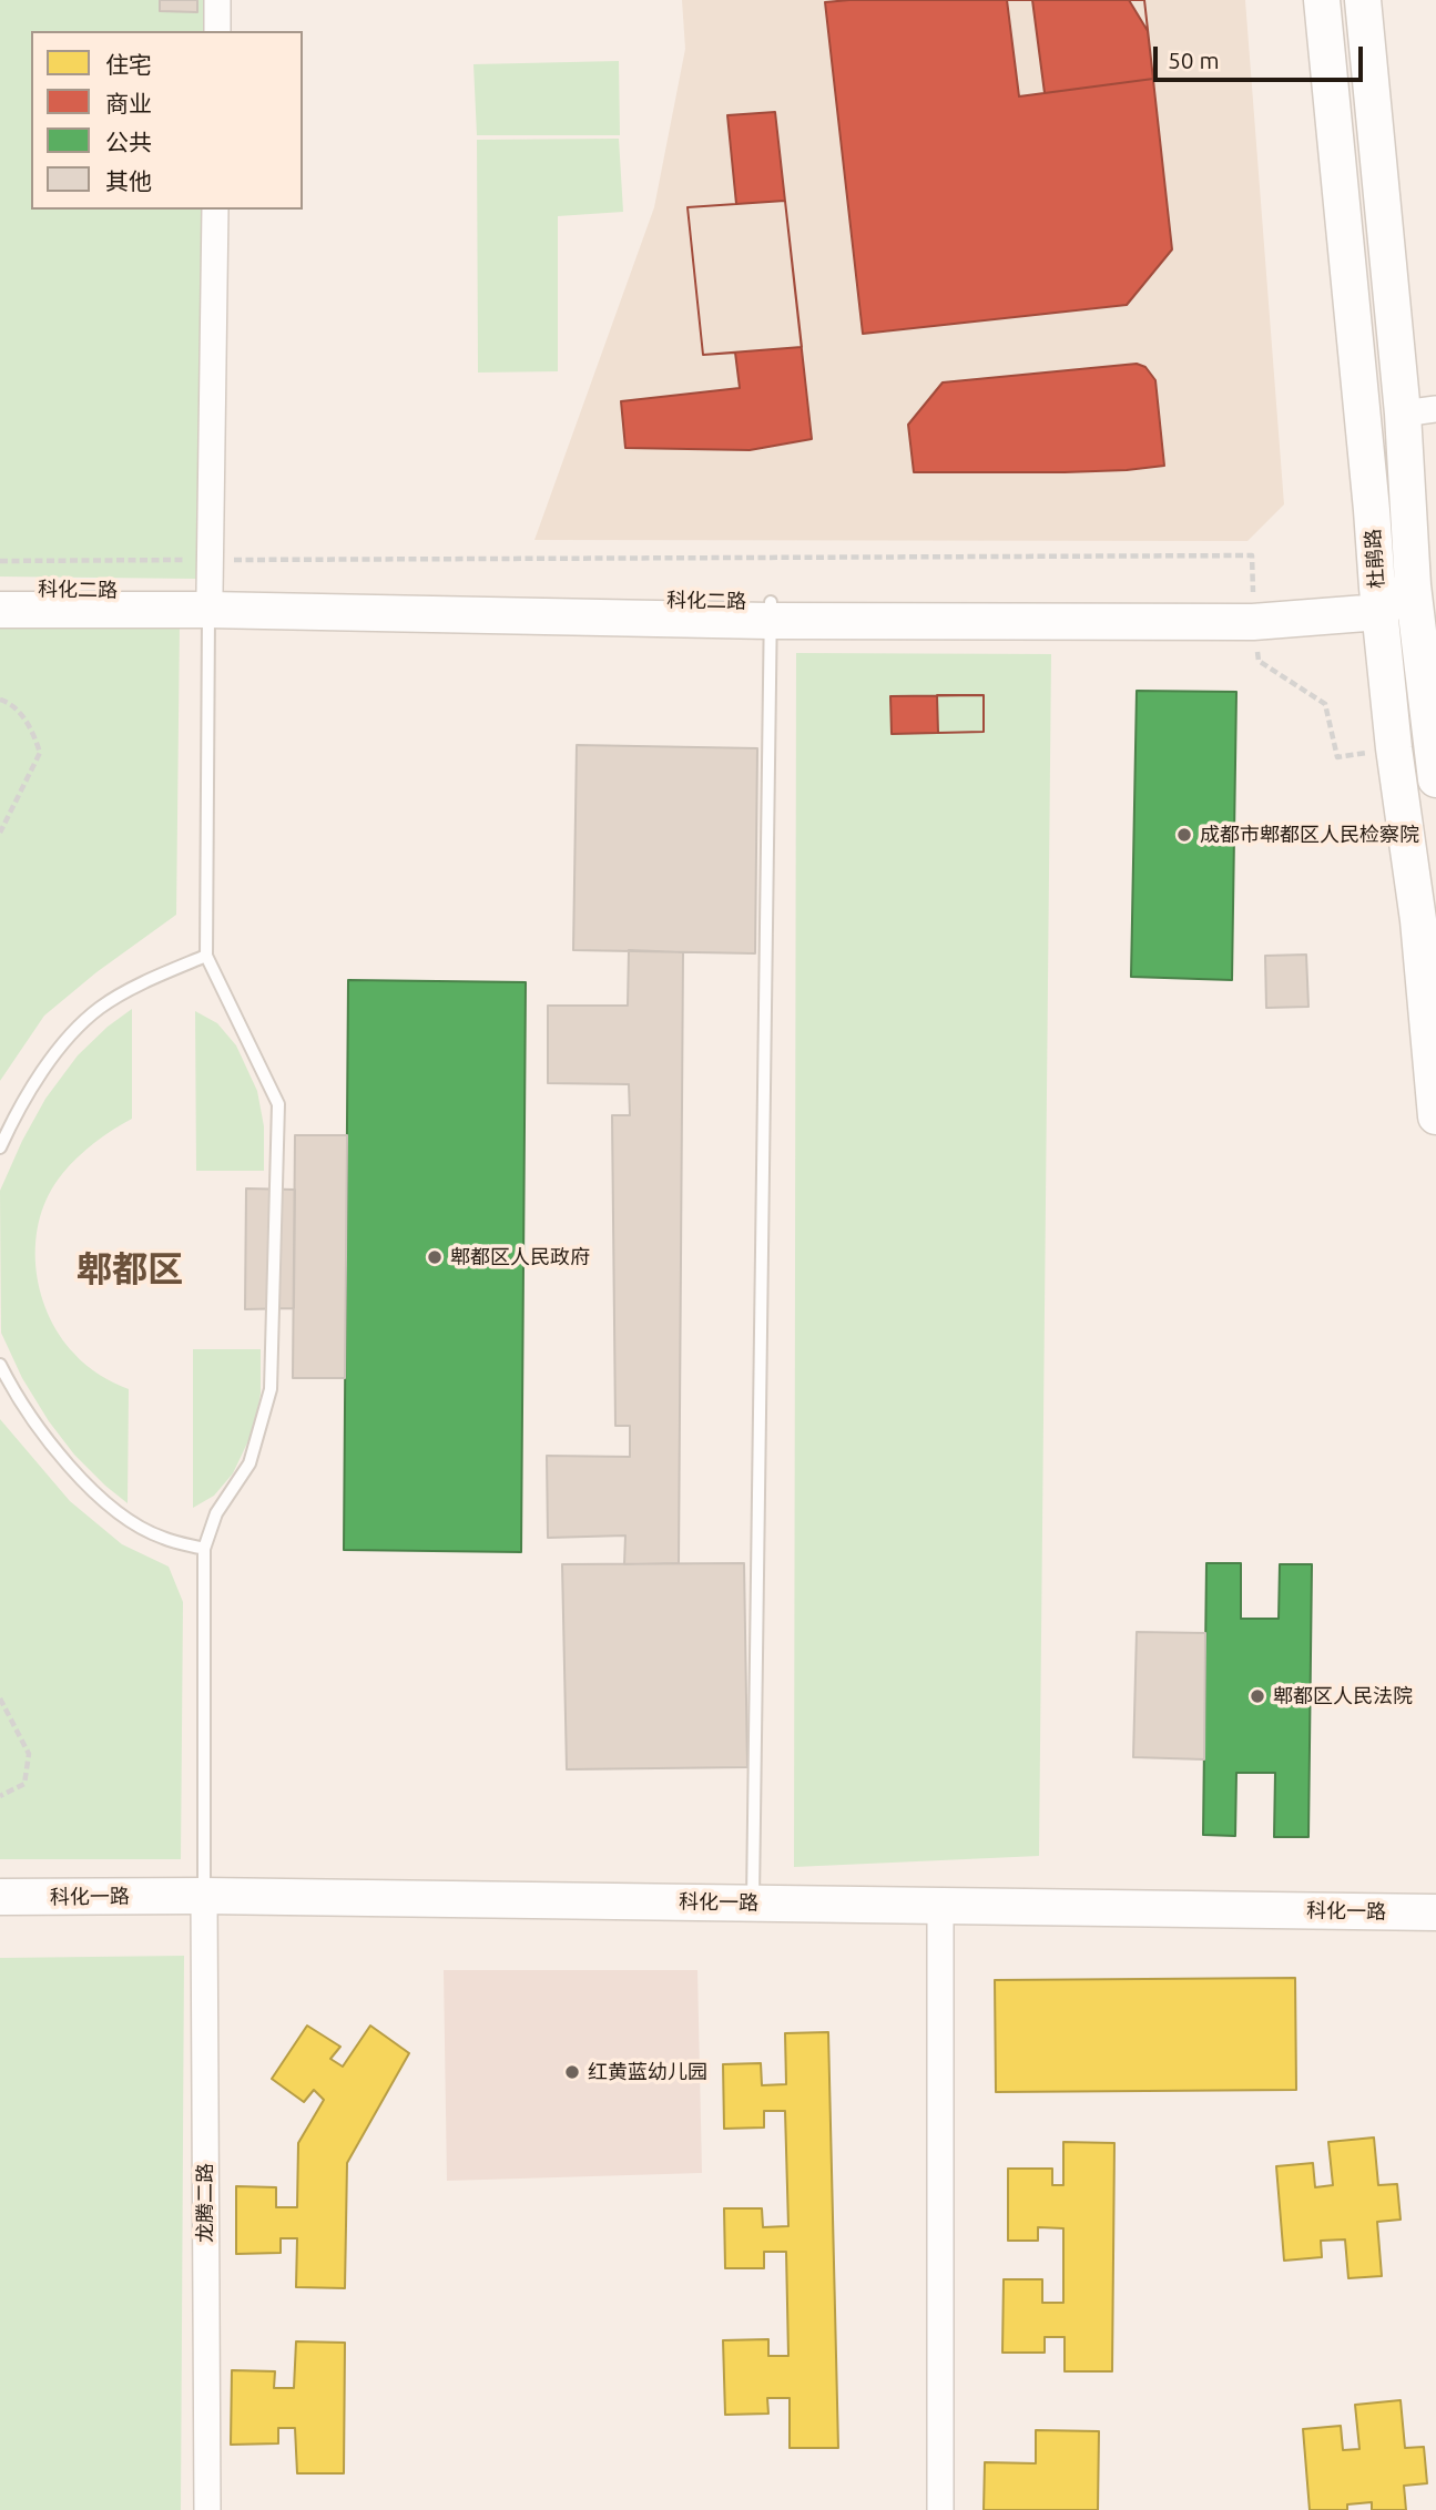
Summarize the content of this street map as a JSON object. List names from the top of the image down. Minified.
{"streets":{"street":["杜鹃路","科化二路","科化一路","龙腾二路"]},"crossings":[["杜鹃路","科化二路"],["科化一路","龙腾二路"]],"districts":["郫都区"],"places":["成都市郫都区人民检察院","郫都区人民政府","郫都区人民法院","红黄蓝幼儿园"],"legend":["住宅","商业","公共","其他"],"scale_bar":"50 m"}
